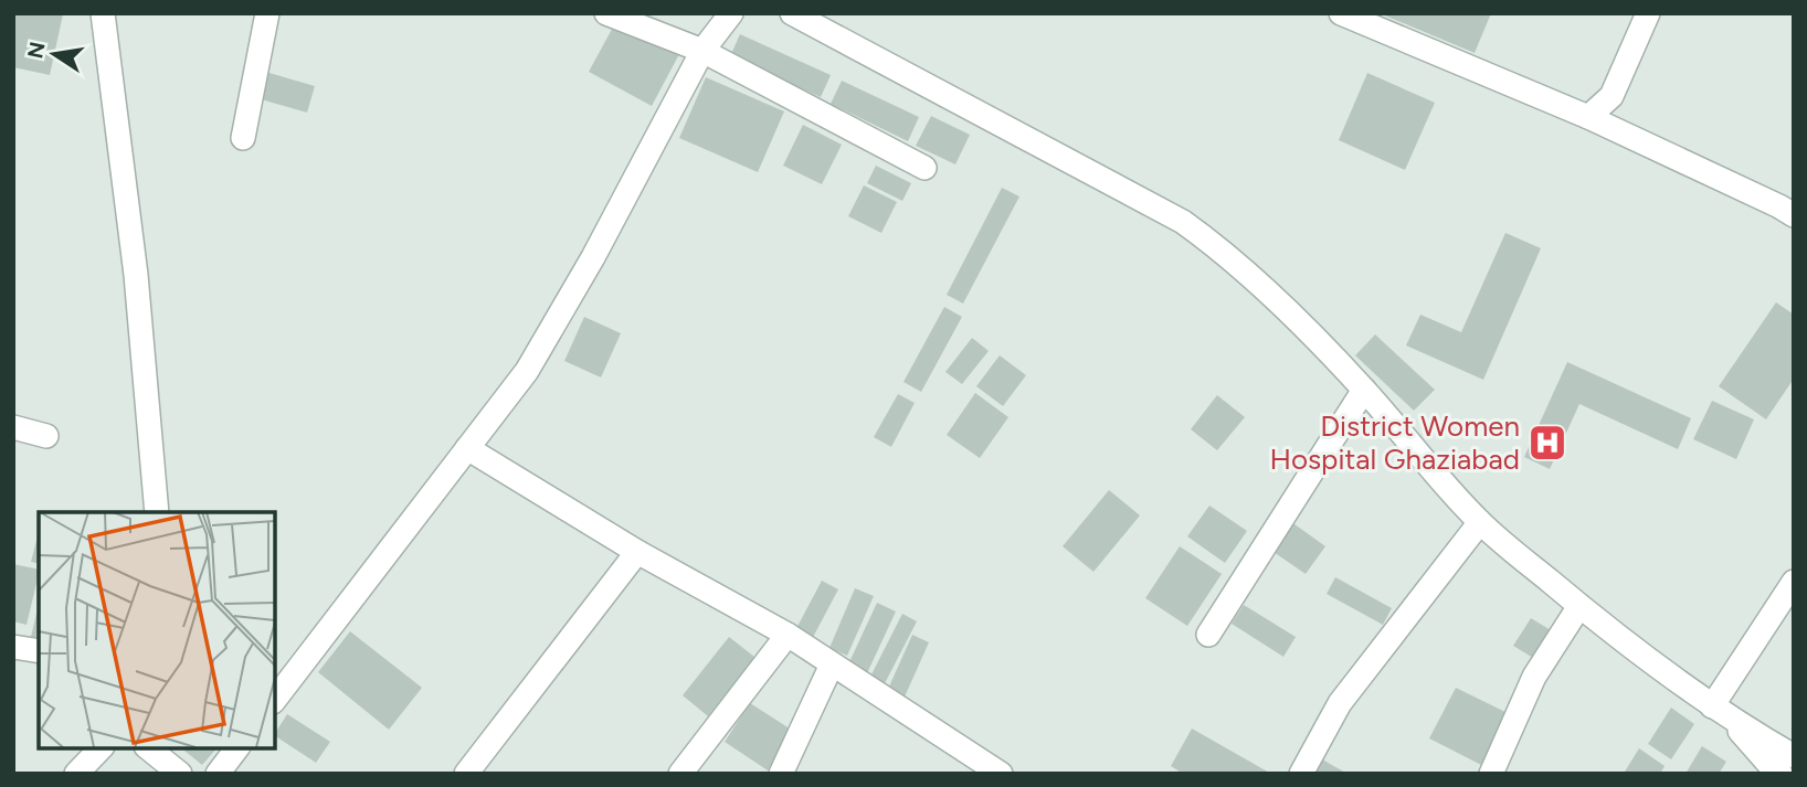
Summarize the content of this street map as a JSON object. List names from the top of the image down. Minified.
{"places":{"hospital":["District Women Hospital Ghaziabad"]},"north":"left"}
